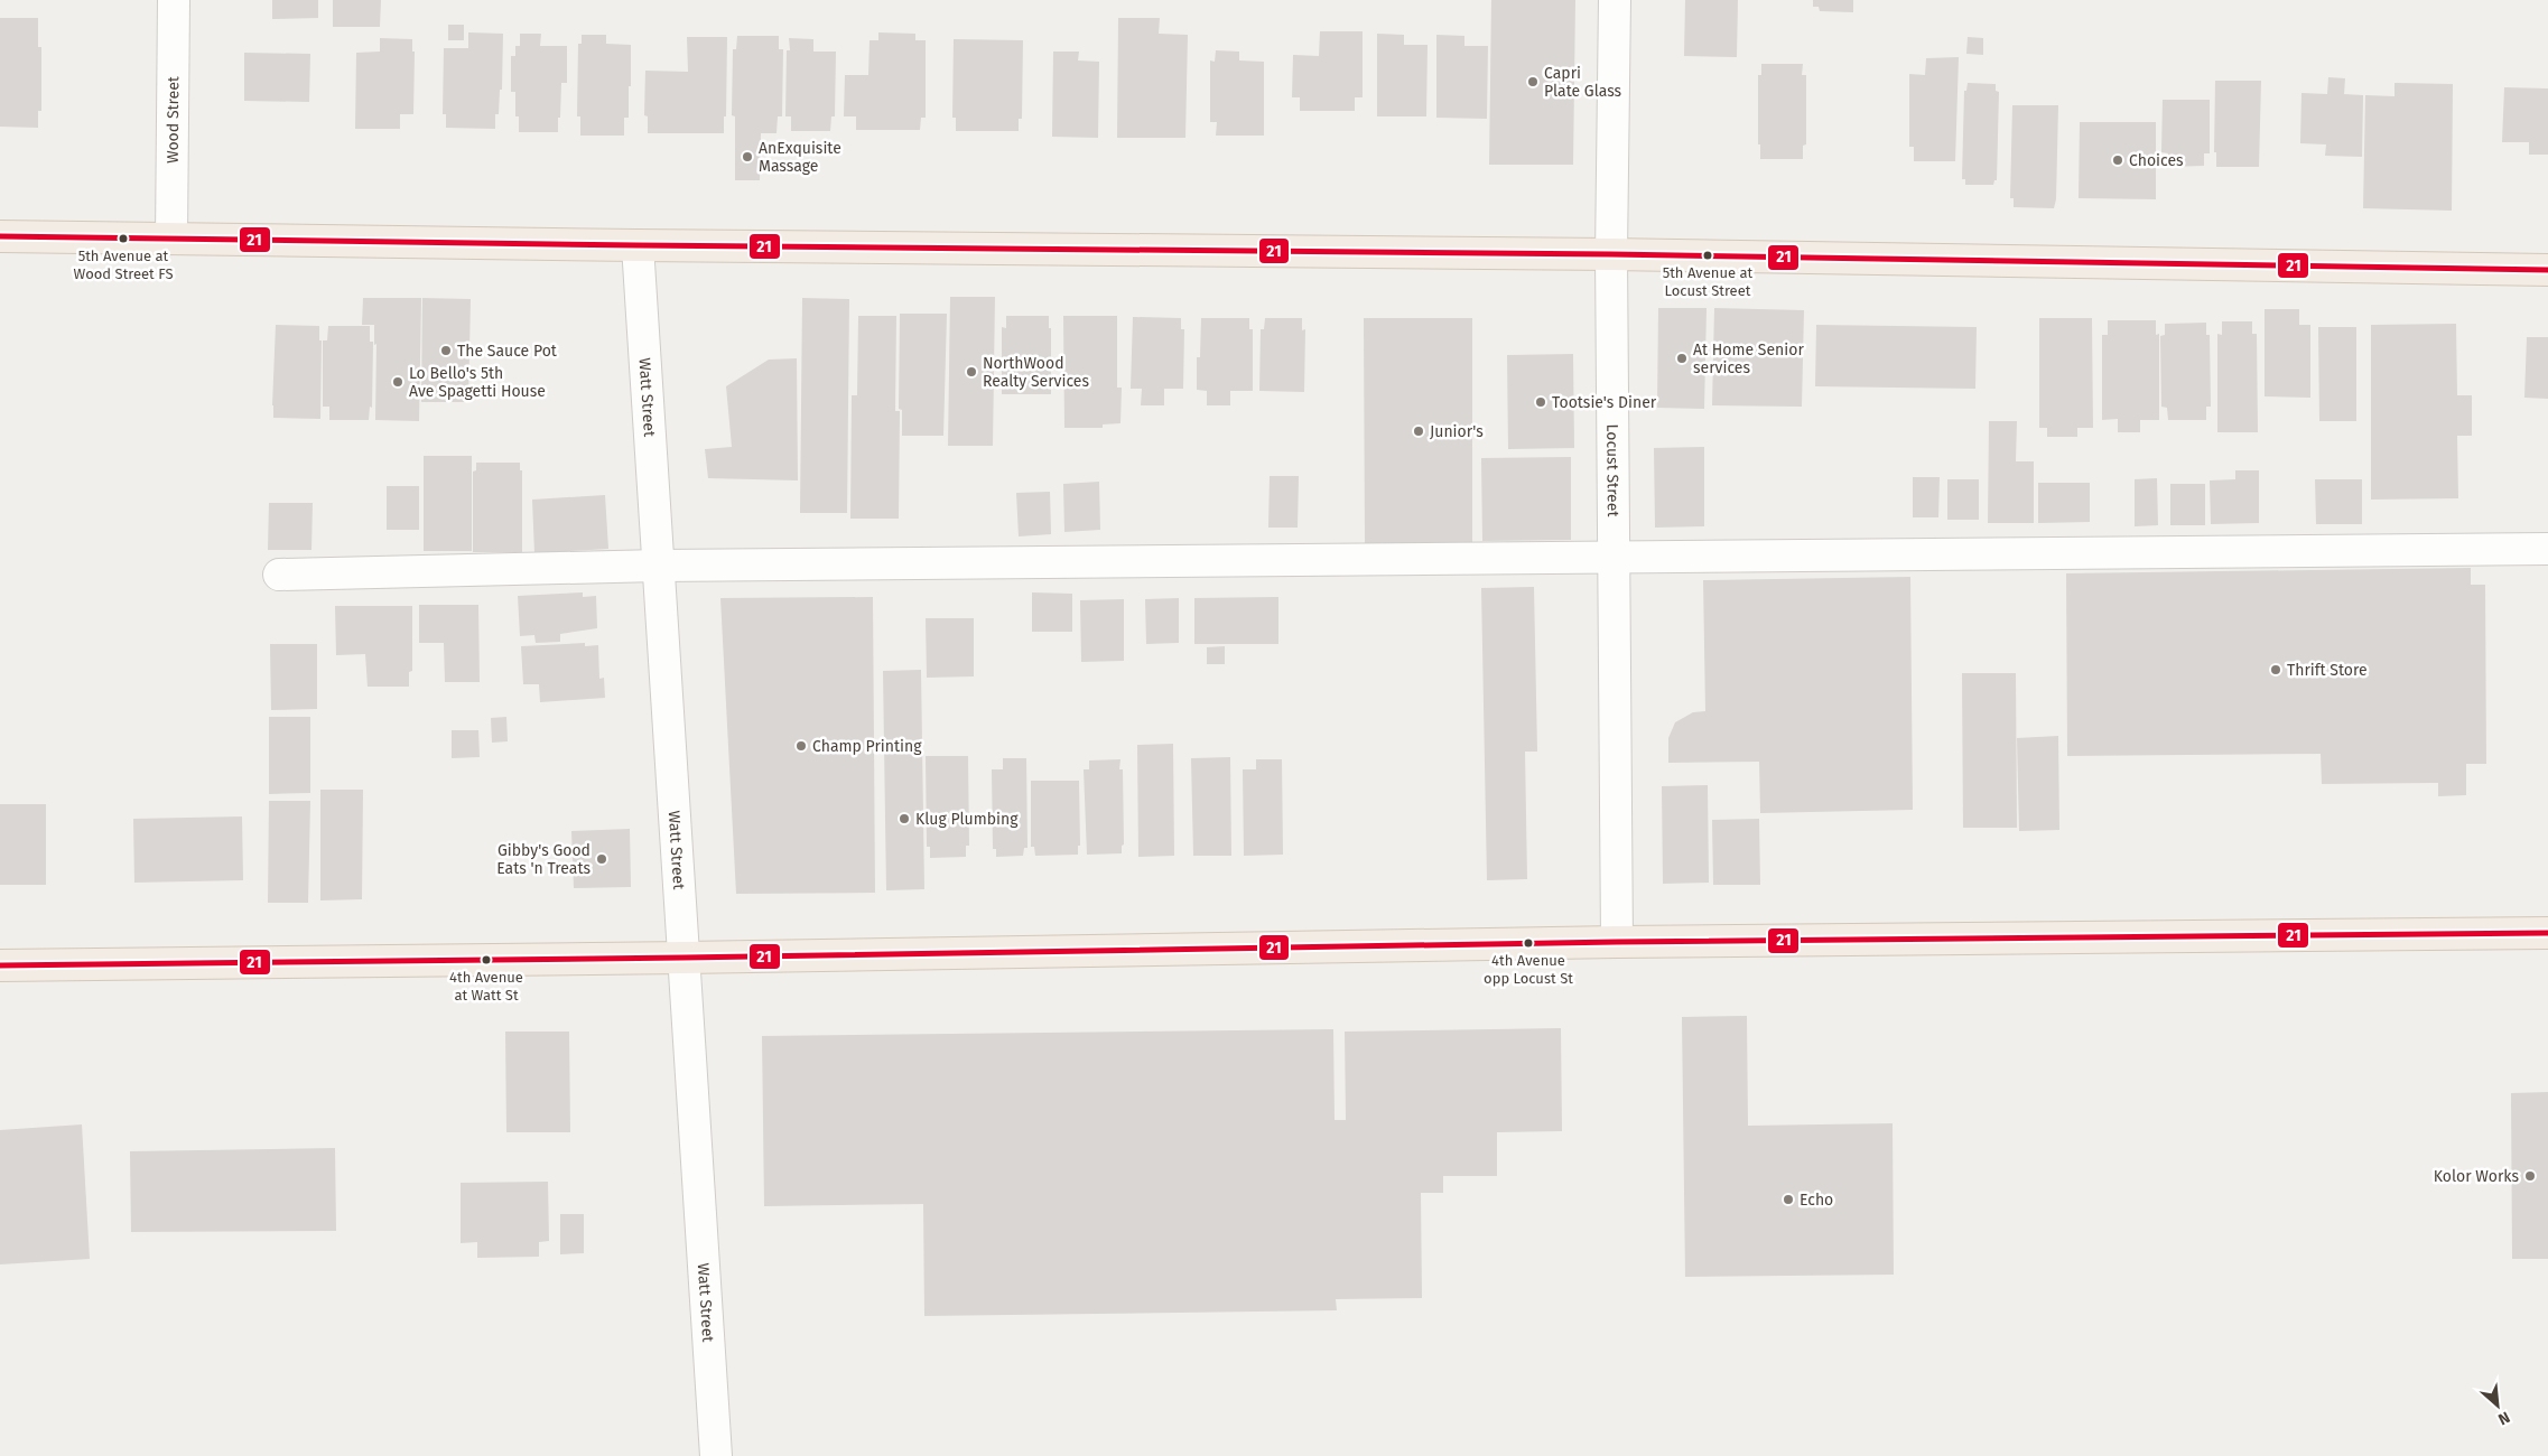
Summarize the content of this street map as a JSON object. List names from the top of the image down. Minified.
{"streets":{"street":["Wood Street","Watt Street","Locust Street"]},"places":["Capri Plate Glass","AnExquisite Massage","Choices","5th Avenue at Wood Street FS","5th Avenue at Locust Street","The Sauce Pot","At Home Senior services","NorthWood Realty Services","Lo Bello's 5th Ave Spagetti House","Tootsie's Diner","Junior's","Thrift Store","Champ Printing","Klug Plumbing","Gibby's Good Eats 'n Treats","4th Avenue opp Locust St","4th Avenue at Watt St","Kolor Works","Echo"],"lines":["transit line 21"],"north":"bottom right"}
